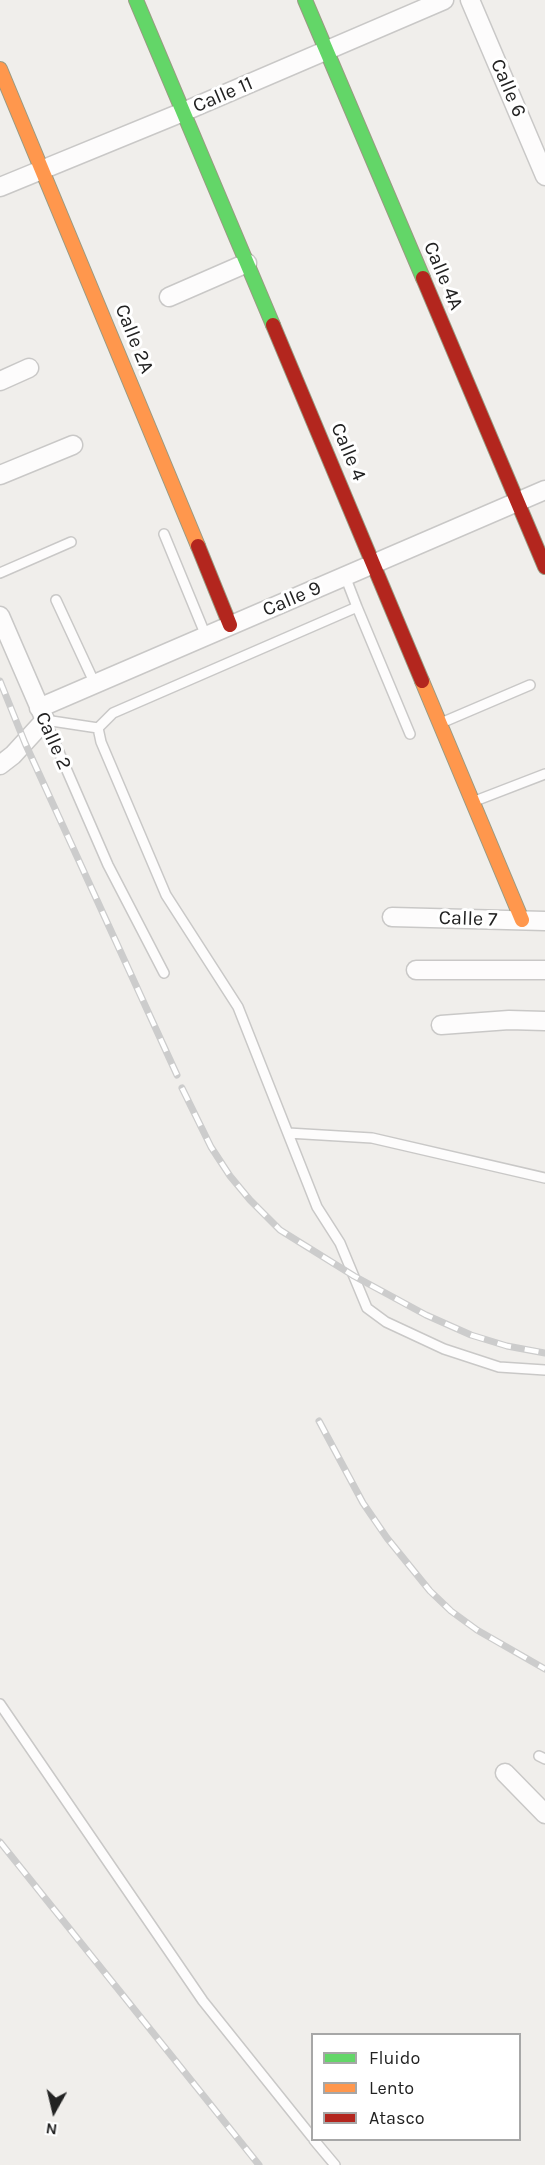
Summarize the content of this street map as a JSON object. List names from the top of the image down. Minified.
{"streets":{"street":["Calle 6","Calle 11","Calle 4A","Calle 2A","Calle 4","Calle 9","Calle 2","Calle 7"]},"crossings":[["Calle 11","Calle 4A"],["Calle 11","Calle 2A"],["Calle 11","Calle 4"],["Calle 4A","Calle 9"],["Calle 2A","Calle 9"],["Calle 4","Calle 9"],["Calle 4","Calle 7"],["Calle 9","Calle 2"]],"legend":["Fluido","Lento","Atasco"],"north":"bottom"}
